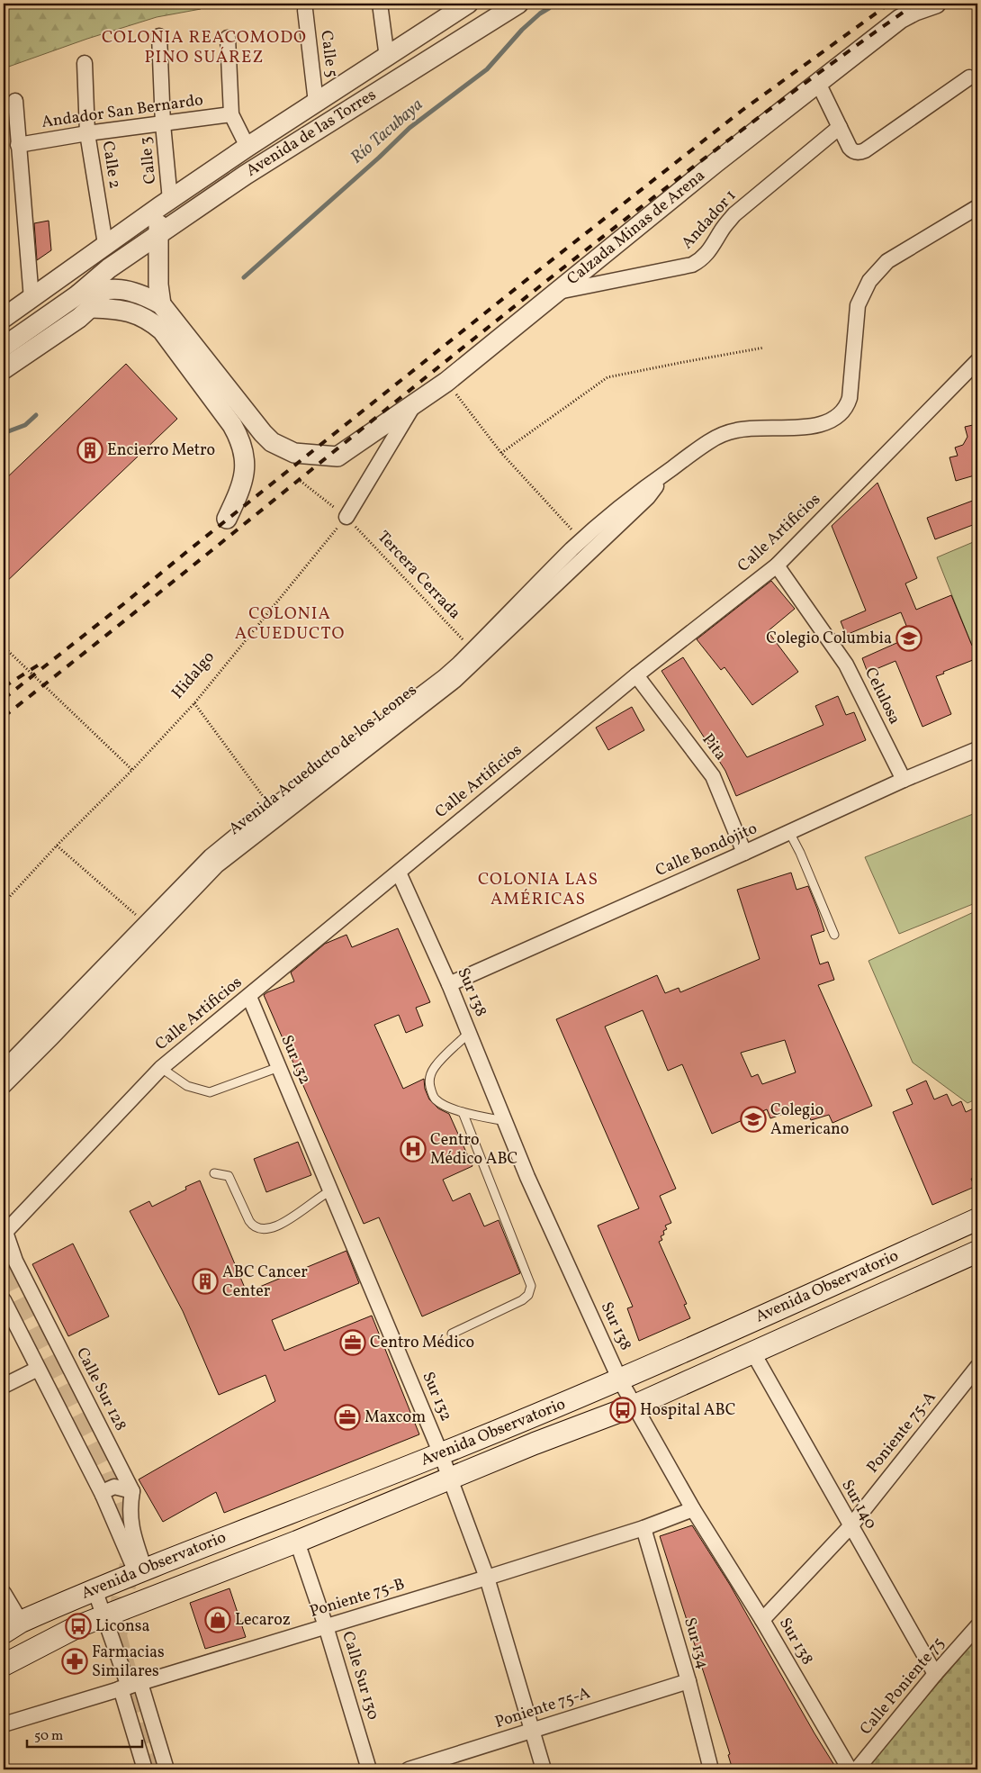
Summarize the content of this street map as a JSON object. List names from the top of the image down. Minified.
{"streets":{"main road":["Avenida Observatorio"],"street":["Calle 5","Andador San Bernardo","Avenida de las Torres","Calle 3","Calle 2","Andador 1","Calzada Minas de Arena","Calle Artificios","Celulosa","Pita","Avenida Acueducto de los Leones","Calle Bondojito","Sur 138","Sur 132","Calle Sur 128","Poniente 75-A","Sur 140","Poniente 75-B","Sur 134","Calle Sur 130","Calle Poniente 75"],"path":["Tercera Cerrada","Hidalgo"]},"crossings":[["Calle 5","Avenida de las Torres"],["Andador San Bernardo","Calle 3"],["Andador San Bernardo","Calle 2"],["Avenida de las Torres","Calle 3"],["Avenida de las Torres","Calle 2"],["Andador 1","Calzada Minas de Arena"],["Calle Artificios","Celulosa"],["Calle Artificios","Pita"],["Calle Artificios","Sur 138"],["Calle Artificios","Sur 132"],["Calle Artificios","Calle Sur 128"],["Tercera Cerrada","Hidalgo"],["Tercera Cerrada","Avenida Acueducto de los Leones"],["Celulosa","Calle Bondojito"],["Pita","Calle Bondojito"],["Calle Bondojito","Sur 138"],["Sur 138","Avenida Observatorio"],["Sur 138","Poniente 75-A"],["Sur 138","Poniente 75-B"],["Sur 132","Avenida Observatorio"],["Sur 132","Poniente 75-A"],["Sur 132","Poniente 75-B"],["Avenida Observatorio","Sur 140"],["Avenida Observatorio","Calle Sur 130"],["Poniente 75-A","Sur 140"],["Poniente 75-A","Sur 134"],["Sur 140","Calle Poniente 75"],["Poniente 75-B","Sur 134"],["Poniente 75-B","Calle Sur 130"]],"districts":["COLONIA REACOMODO PINO SUÁREZ","COLONIA ACUEDUCTO","COLONIA LAS AMÉRICAS"],"water":["Río Tacubaya"],"places":{"building":["Encierro Metro","ABC Cancer Center"],"school or university":["Colegio Columbia","Colegio Americano"],"hospital":["Centro Médico ABC"],"office":["Centro Médico","Maxcom"],"bus stop":["Hospital ABC","Liconsa"],"shop":["Lecaroz"],"pharmacy":["Farmacias Similares"]},"scale_bar":"50 m"}
